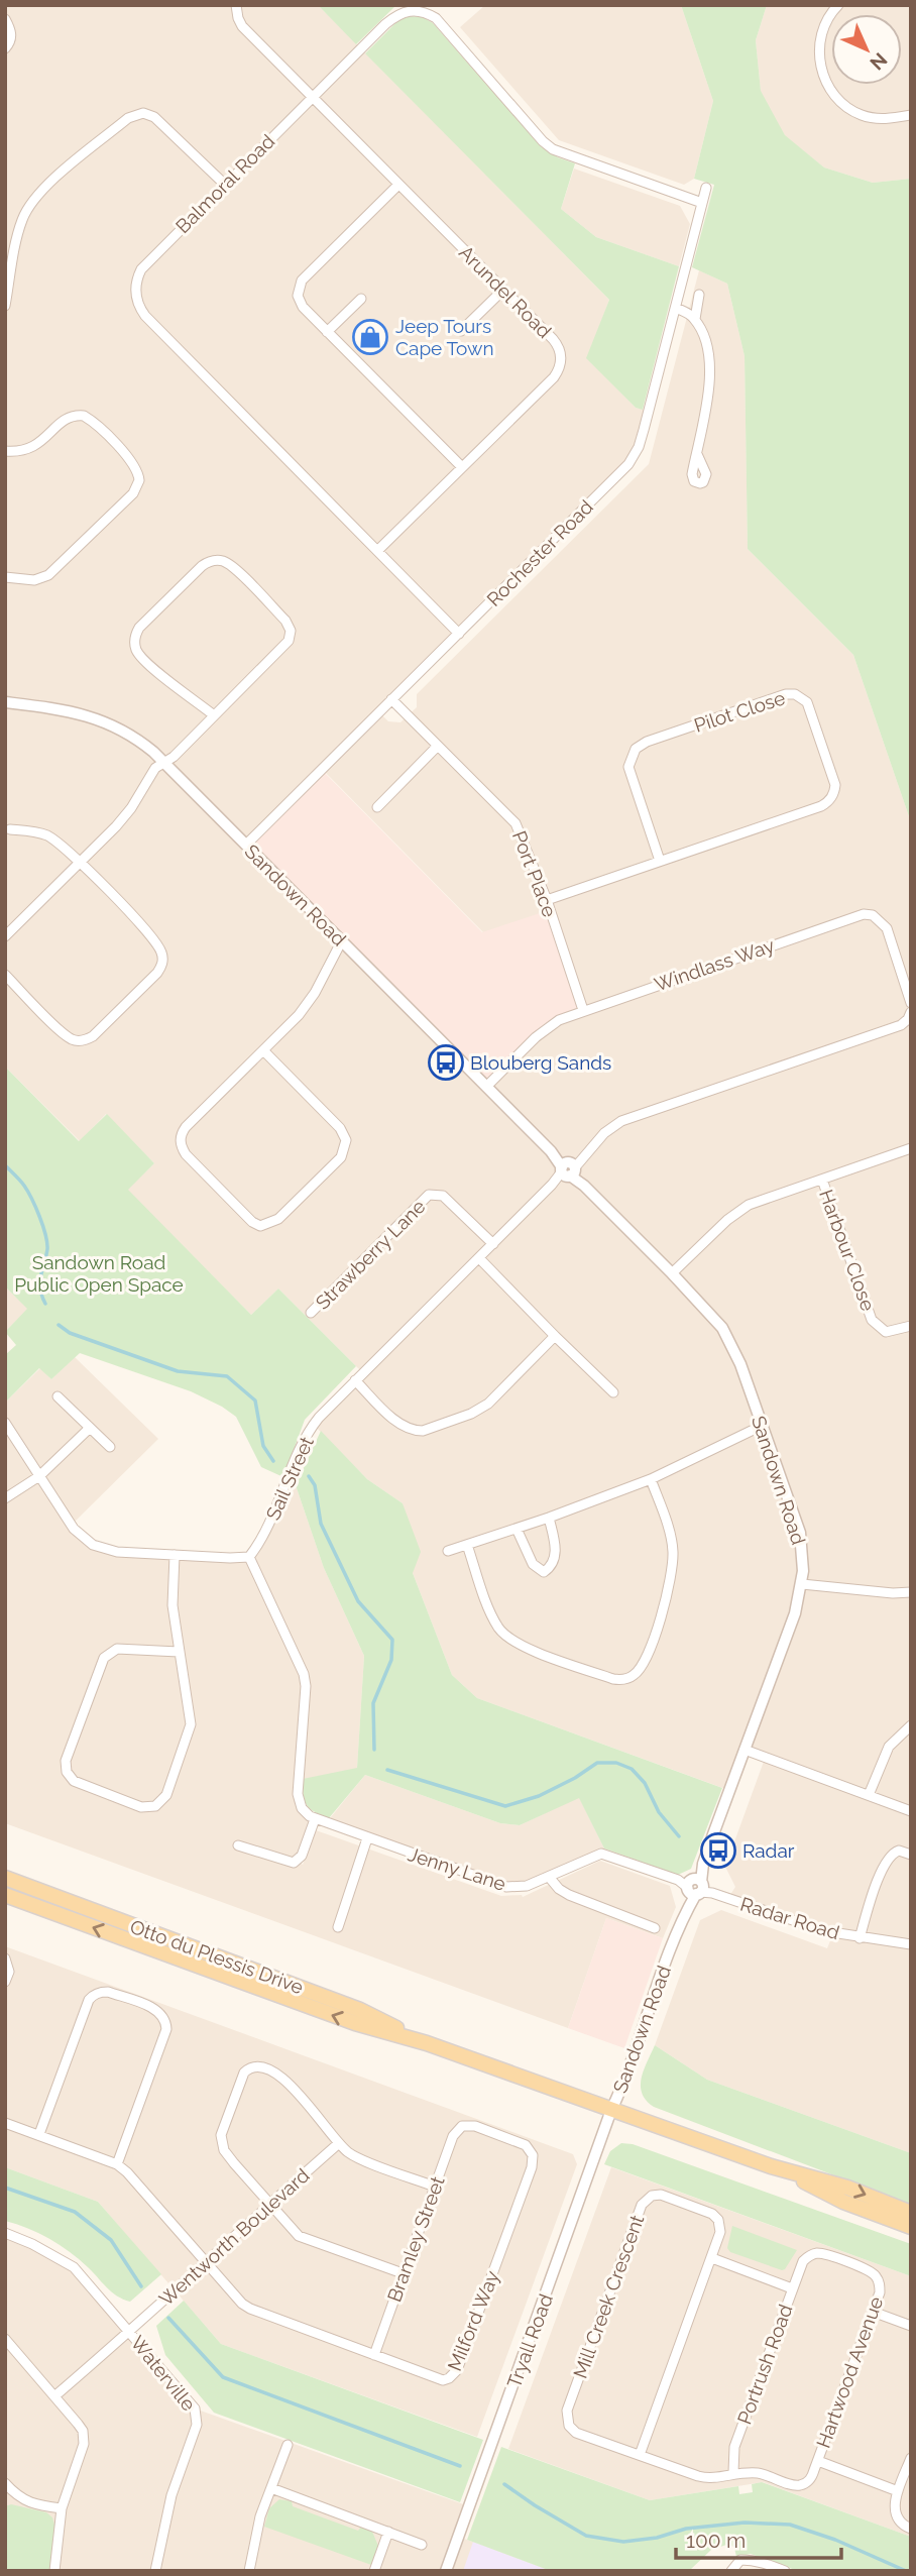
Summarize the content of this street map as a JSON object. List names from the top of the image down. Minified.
{"streets":{"main road":["Otto du Plessis Drive"],"street":["Balmoral Road","Arundel Road","Rochester Road","Pilot Close","Port Place","Sandown Road","Windlass Way","Harbour Close","Strawberry Lane","Sail Street","Jenny Lane","Radar Road","Wentworth Boulevard","Bramley Street","Mill Creek Crescent","Milford Way","Tryall Road","Portrush Road","Hartwood Avenue","Waterville"]},"crossings":[["Balmoral Road","Arundel Road"],["Balmoral Road","Rochester Road"],["Rochester Road","Port Place"],["Rochester Road","Sandown Road"],["Pilot Close","Port Place"],["Port Place","Windlass Way"],["Sandown Road","Windlass Way"],["Sandown Road","Harbour Close"],["Sandown Road","Sail Street"],["Sandown Road","Jenny Lane"],["Sandown Road","Radar Road"],["Sandown Road","Otto du Plessis Drive"],["Sandown Road","Tryall Road"],["Strawberry Lane","Sail Street"],["Jenny Lane","Radar Road"],["Otto du Plessis Drive","Tryall Road"],["Wentworth Boulevard","Milford Way"],["Wentworth Boulevard","Waterville"],["Bramley Street","Milford Way"],["Portrush Road","Hartwood Avenue"]],"parks":["Sandown Road Public Open Space"],"places":{"shop":["Jeep Tours Cape Town"],"bus stop":["Blouberg Sands","Radar"]},"scale_bar":"100 m","north":"bottom right"}
